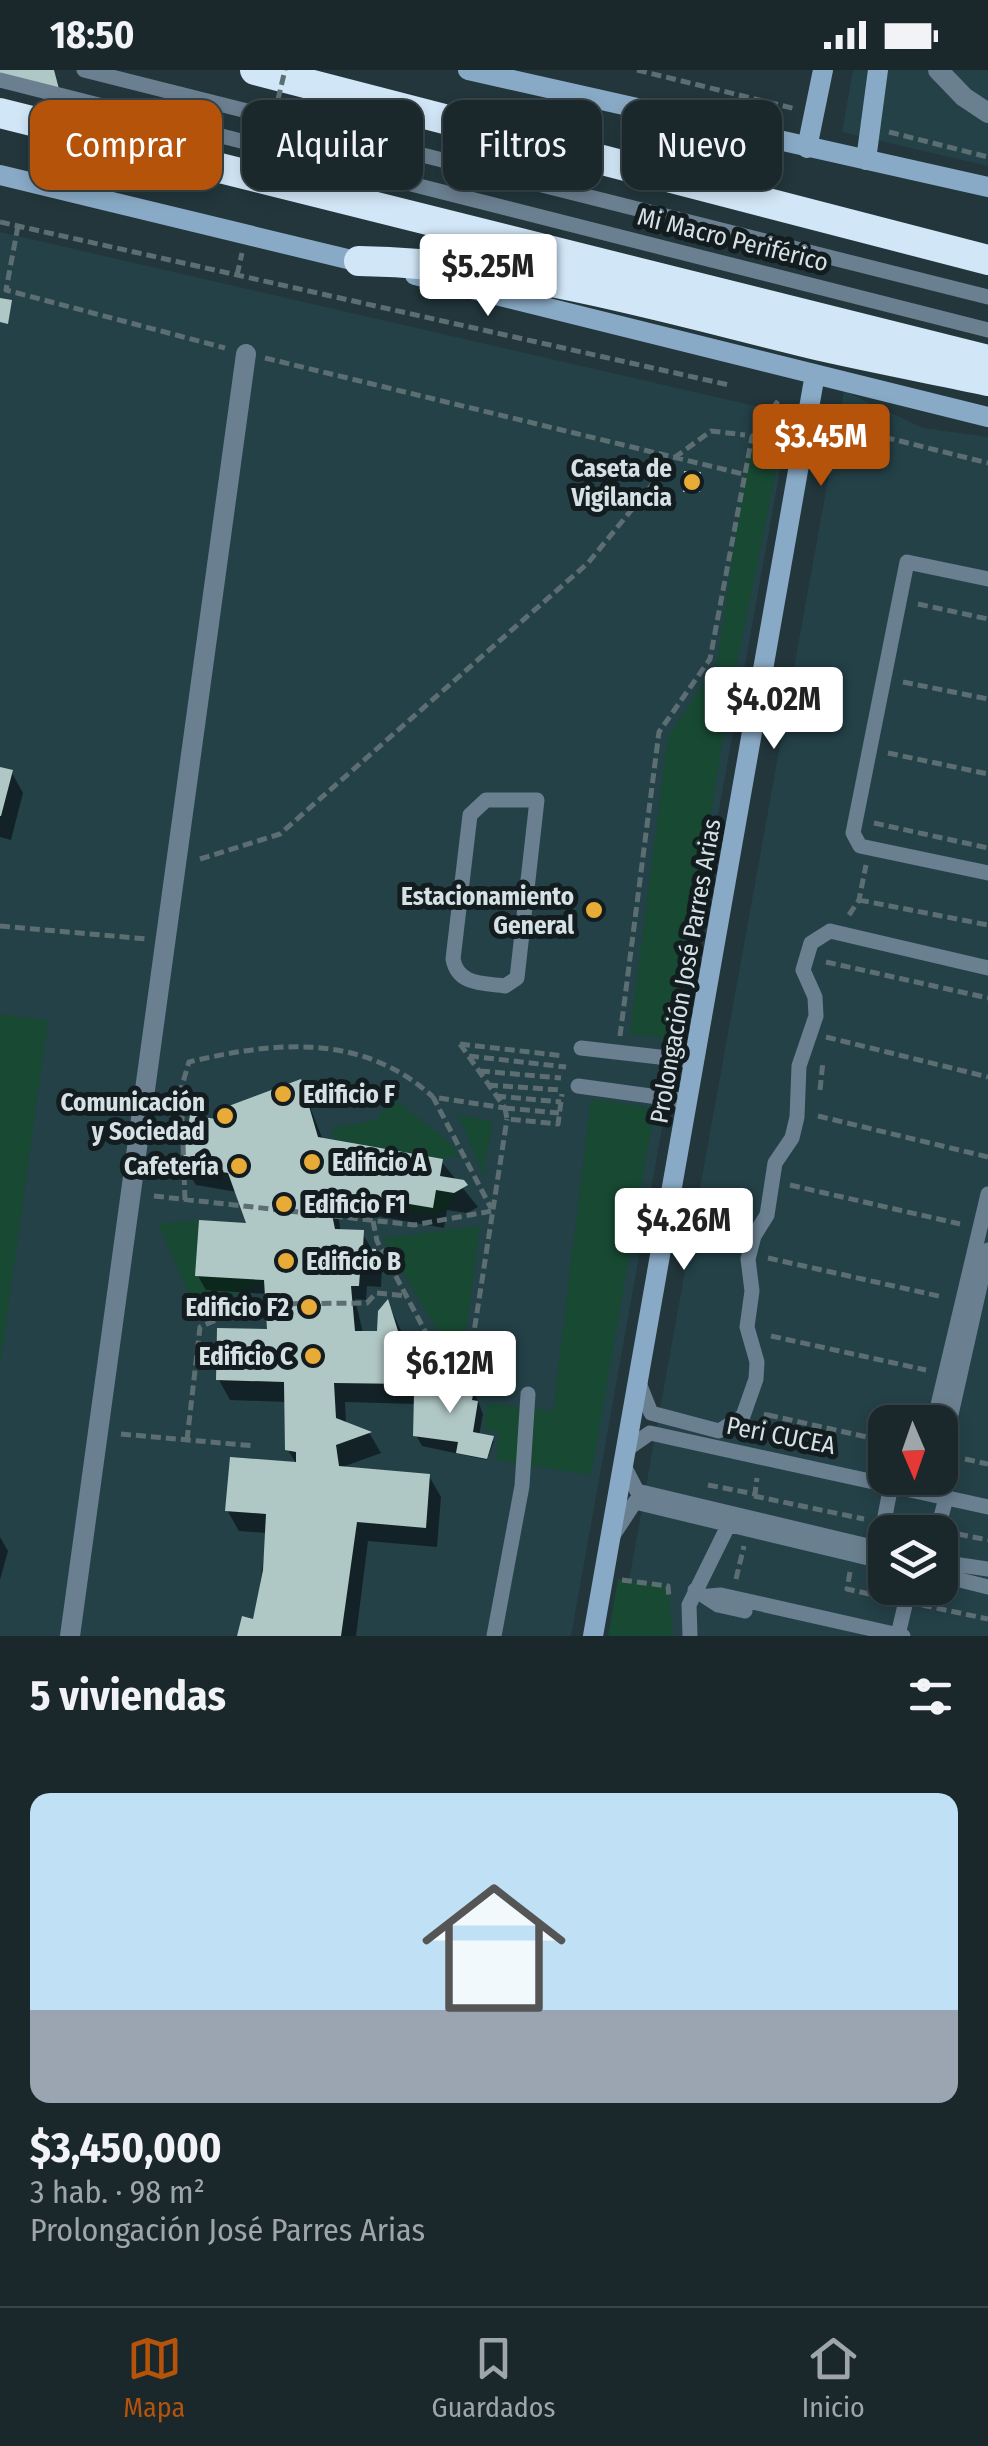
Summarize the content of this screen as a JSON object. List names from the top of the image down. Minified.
{"streets":{"main road":["Prolongación José Parres Arias"],"lane":["Mi Macro Periférico","Peri CUCEA"]},"crossings":[["Prolongación José Parres Arias","Peri CUCEA"]],"places":["Caseta de Vigilancia","Estacionamiento General","Edificio F","Comunicación y Sociedad","Edificio A","Cafetería","Edificio F1","Edificio B","Edificio F2","Edificio C"],"north":"bottom","page":{"status":"18:50","chip":["Comprar","Alquilar","Filtros","Nuevo"],"price":["$5.25M","$3.45M","$4.02M","$4.26M","$6.12M"],"heading":"5 viviendas","list":[{"name":"$3,450,000","note":"3 hab. · 98 m² · Prolongación José Parres Arias"}],"tabs":["Mapa","Guardados","Inicio"]}}
